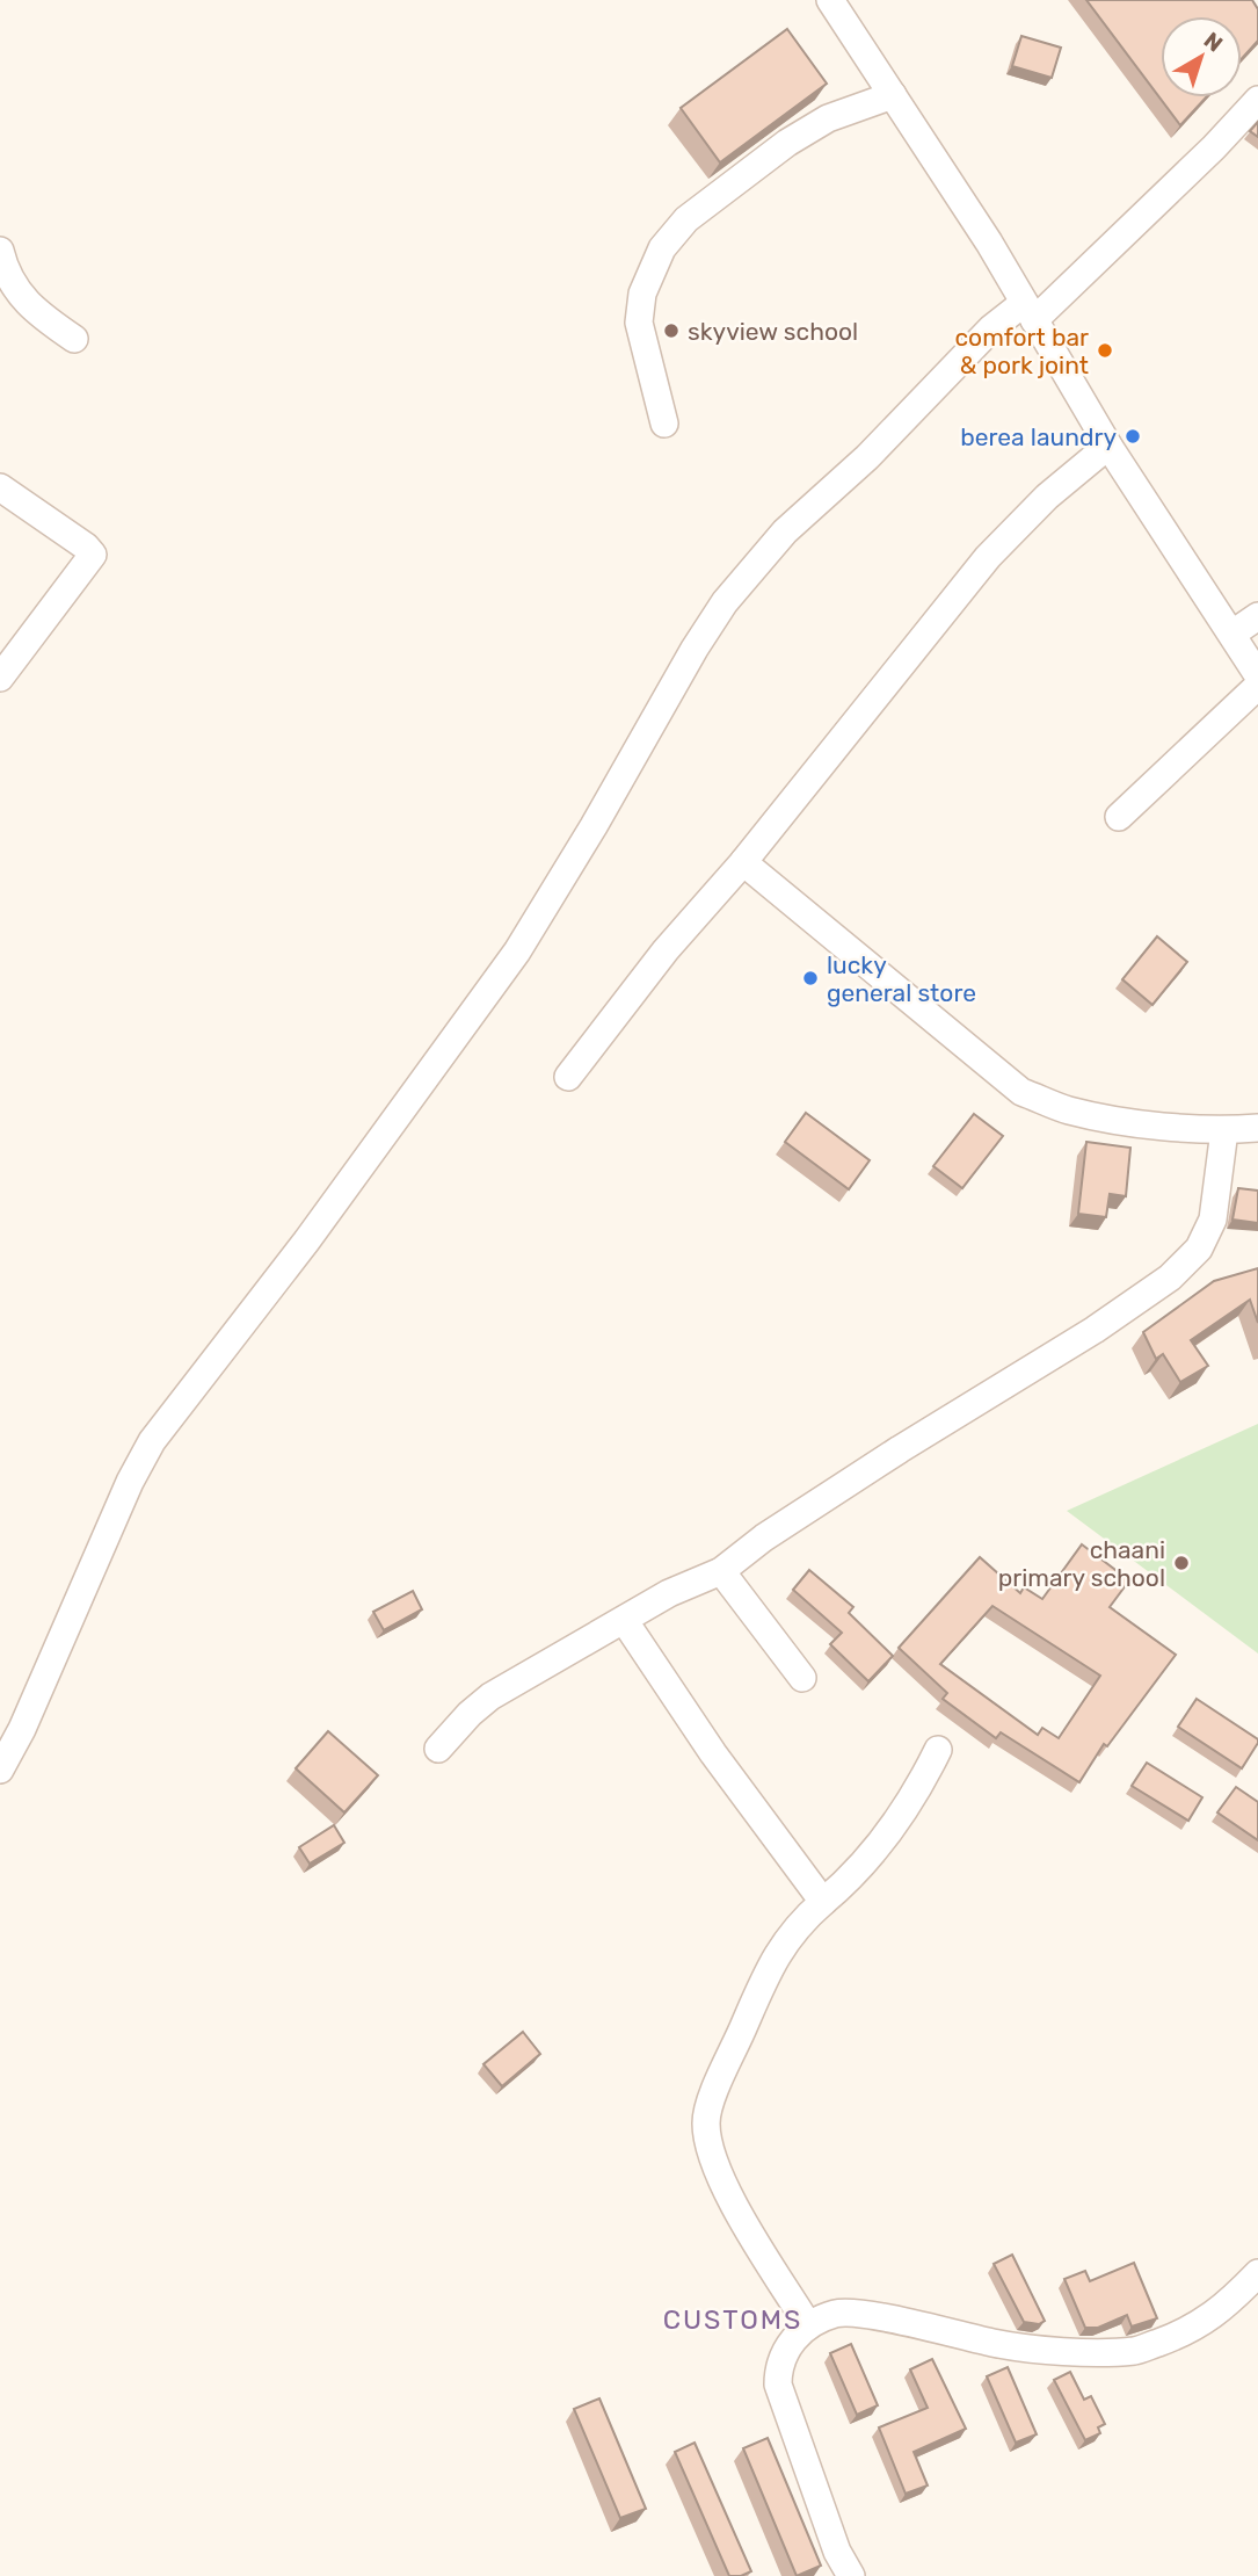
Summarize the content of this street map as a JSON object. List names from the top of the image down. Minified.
{"districts":["CUSTOMS"],"places":["skyview school","comfort bar & pork joint","berea laundry","lucky general store","chaani primary school"],"north":"top right"}
